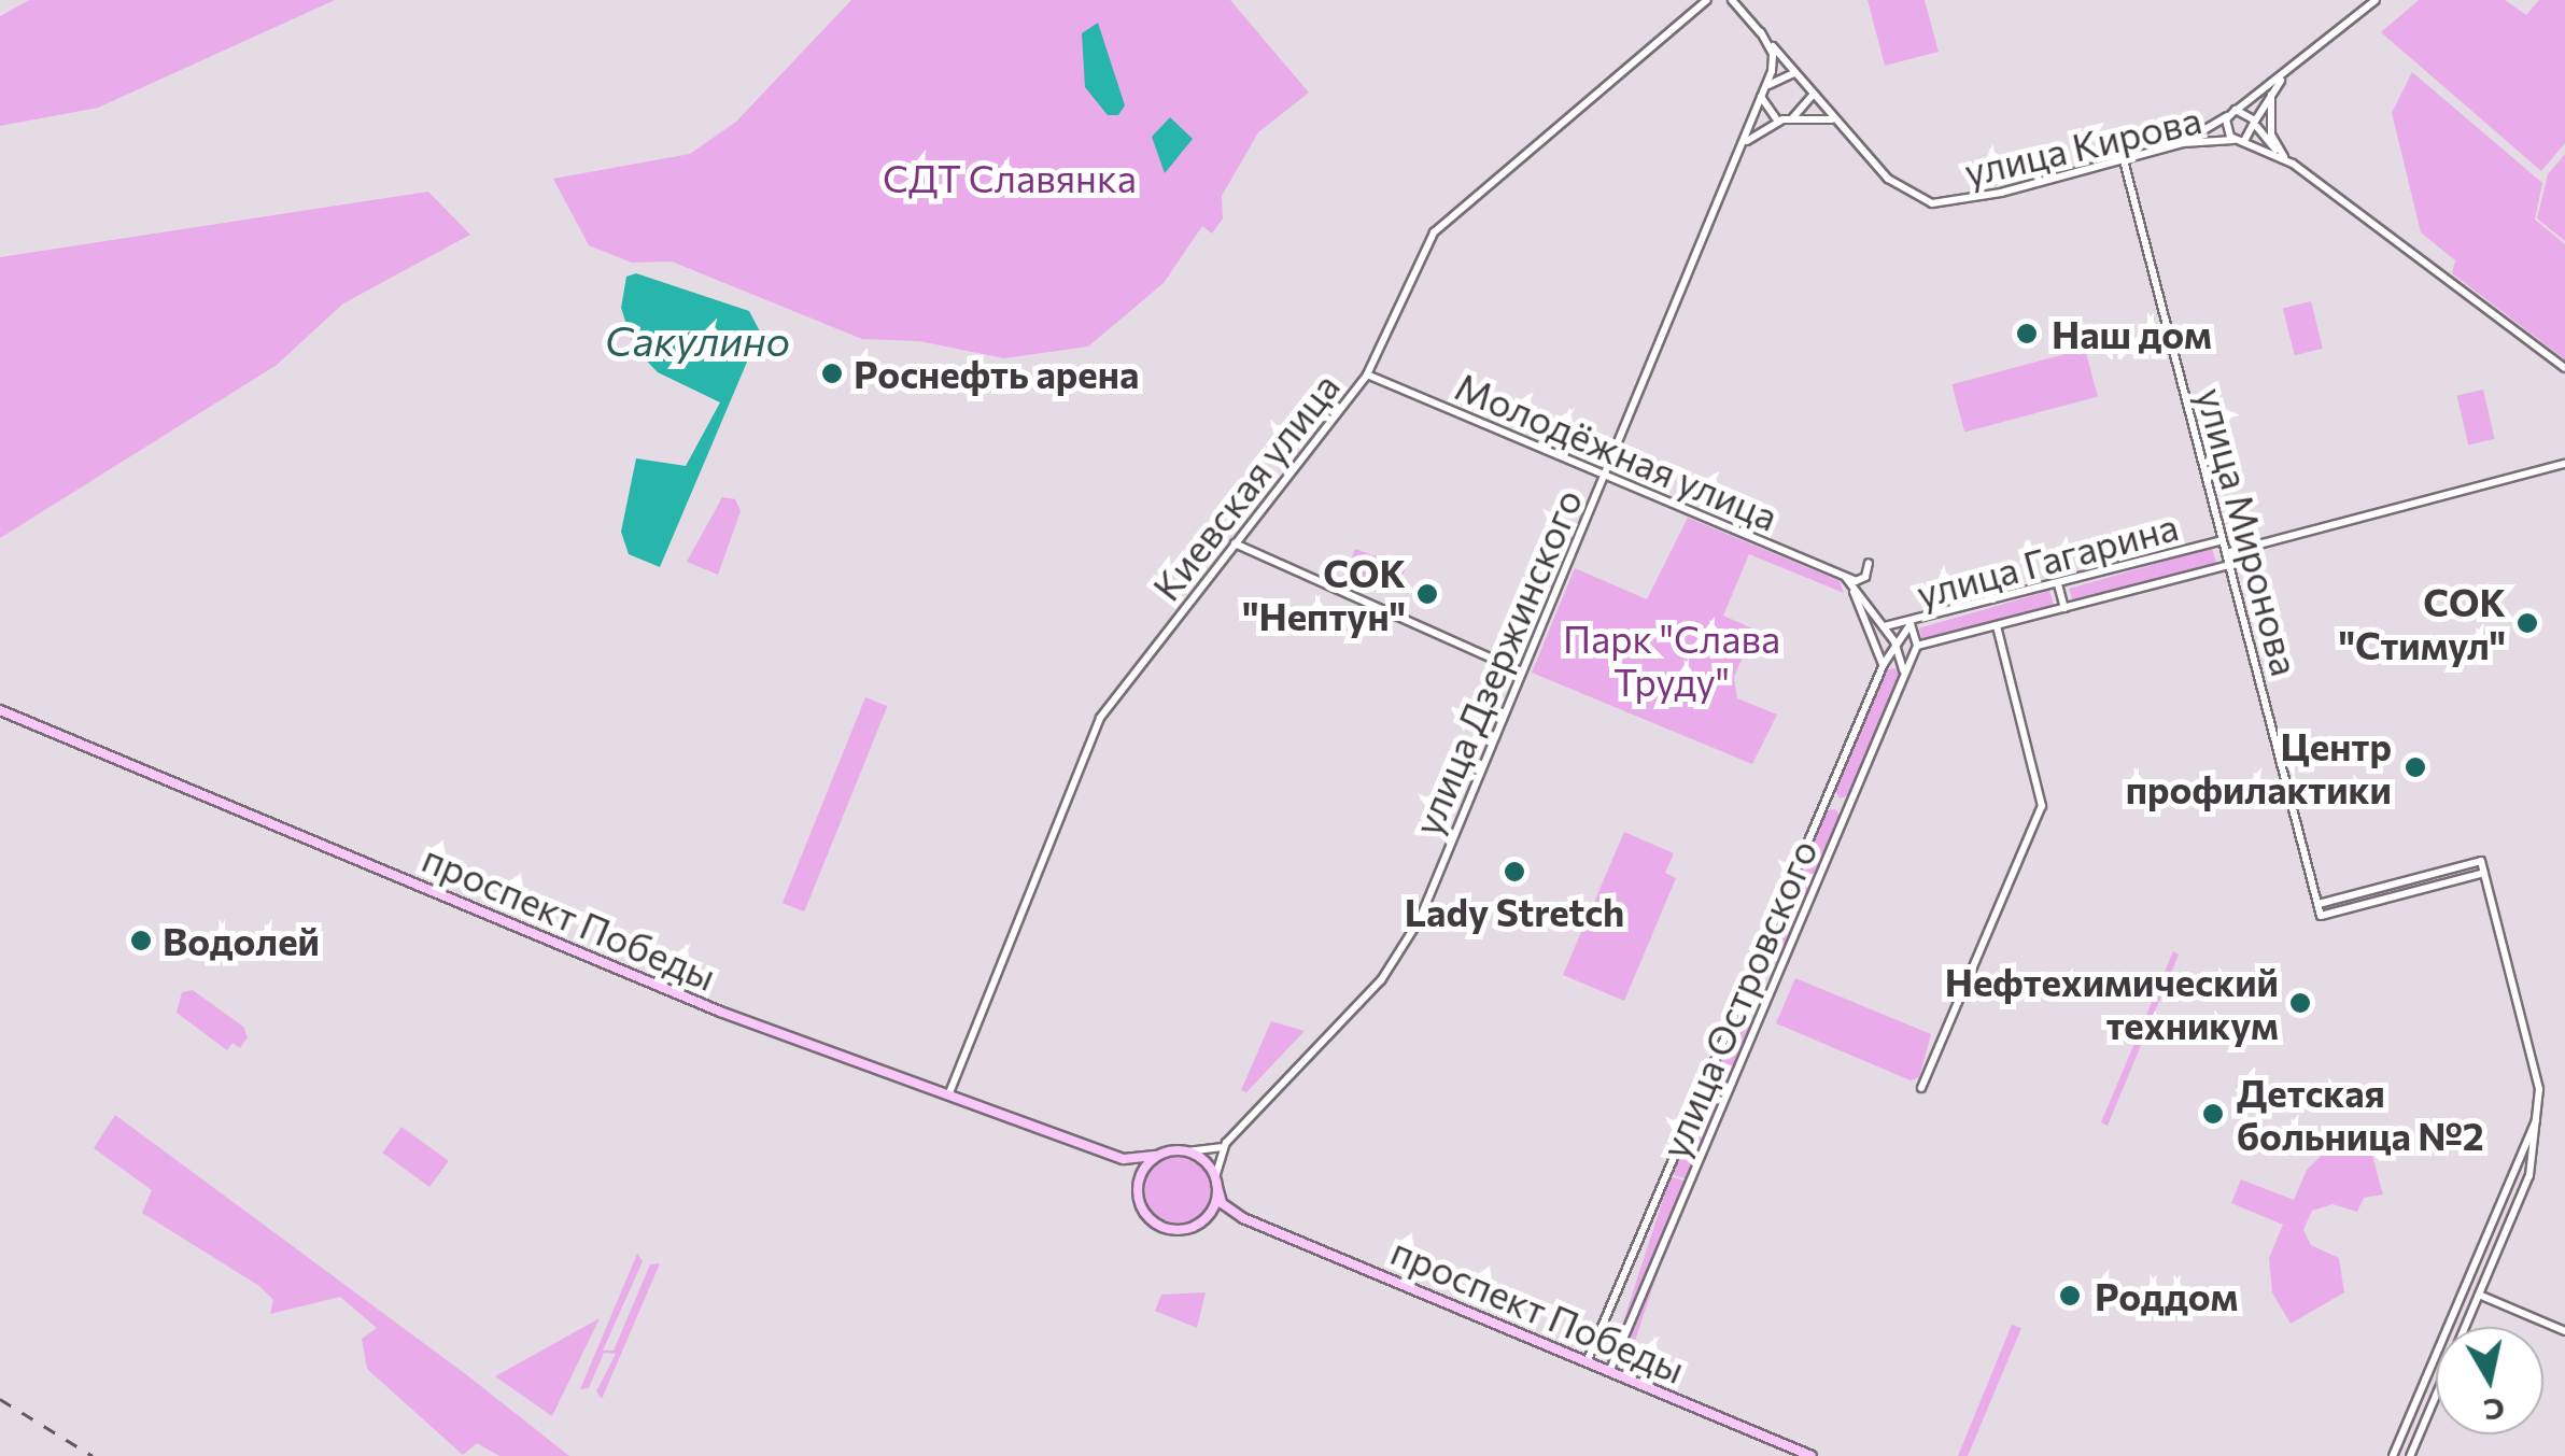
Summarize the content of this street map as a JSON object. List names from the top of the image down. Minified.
{"streets":{"main road":["улица Кирова","Молодёжная улица","Киевская улица","улица Миронова","улица Гагарина","улица Дзержинского","проспект Победы","улица Островского"]},"crossings":[["улица Кирова","улица Миронова"],["Молодёжная улица","Киевская улица"],["Молодёжная улица","улица Дзержинского"],["Киевская улица","проспект Победы"],["улица Миронова","улица Гагарина"],["улица Гагарина","улица Островского"],["улица Дзержинского","проспект Победы"],["проспект Победы","улица Островского"]],"water":["Сакулино"],"parks":["СДТ Славянка","Парк \"Слава Труду\""],"places":["Наш дом","Роснефть арена","СОК \"Нептун\"","СОК \"Стимул\"","Центр профилактики","Lady Stretch","Водолей","Нефтехимический техникум","Детская больница №2","Роддом"],"north":"bottom"}
